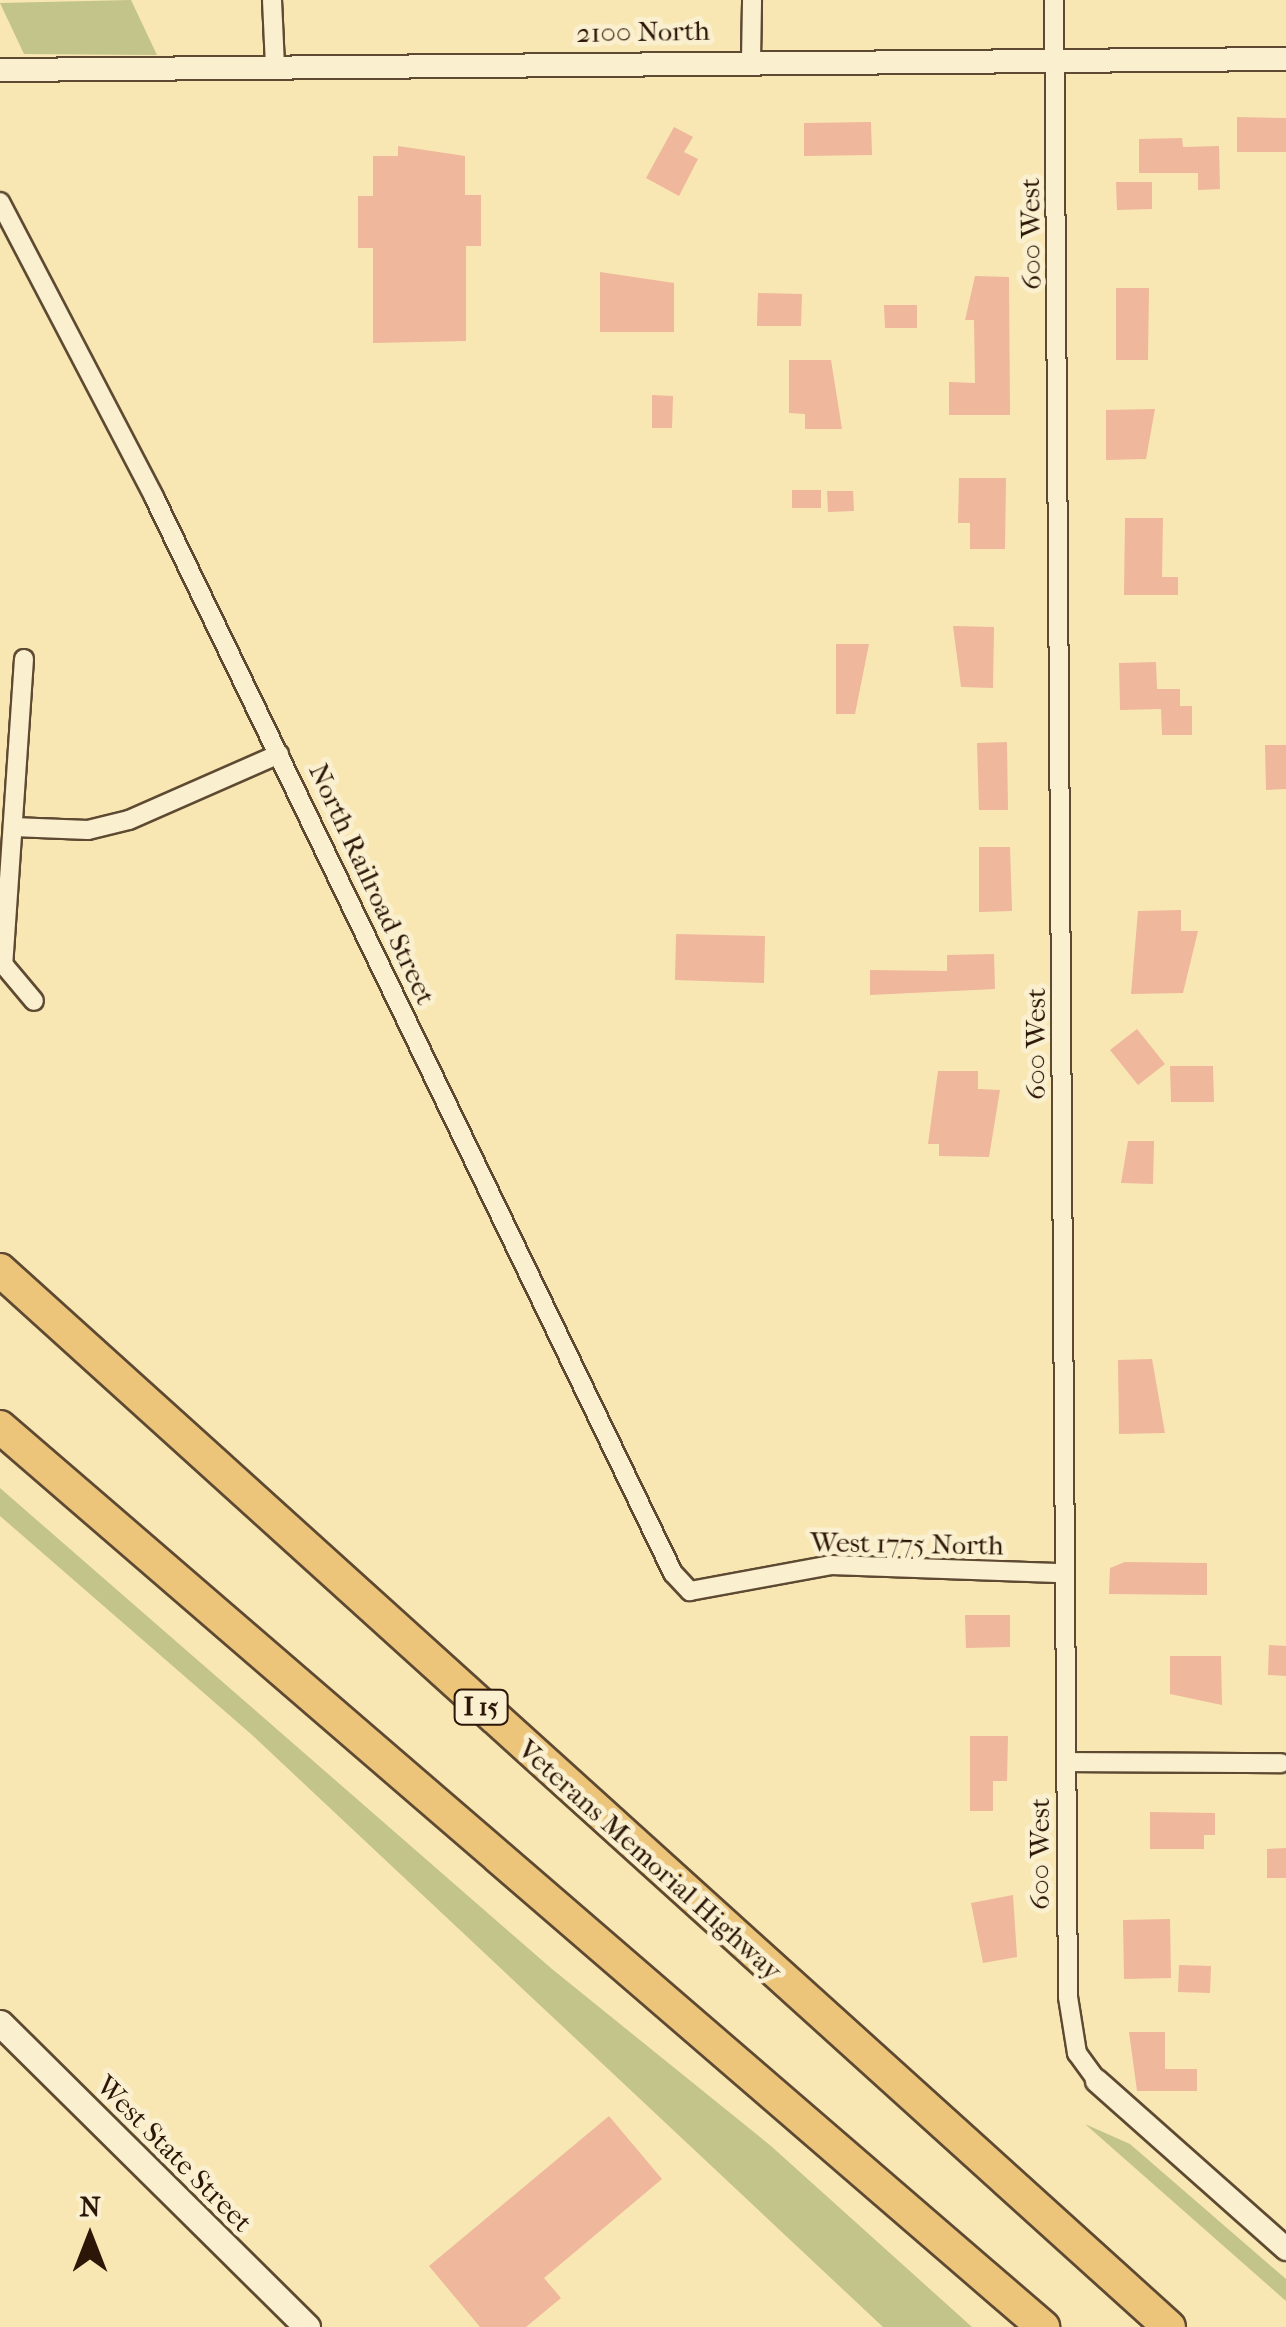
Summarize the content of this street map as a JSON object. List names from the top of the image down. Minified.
{"streets":{"highway":["I 15","Veterans Memorial Highway"],"main road":["West State Street"],"street":["2100 North","600 West","North Railroad Street","West 1775 North"]},"crossings":[["2100 North","600 West"],["600 West","West 1775 North"],["North Railroad Street","West 1775 North"]],"north":"top"}
